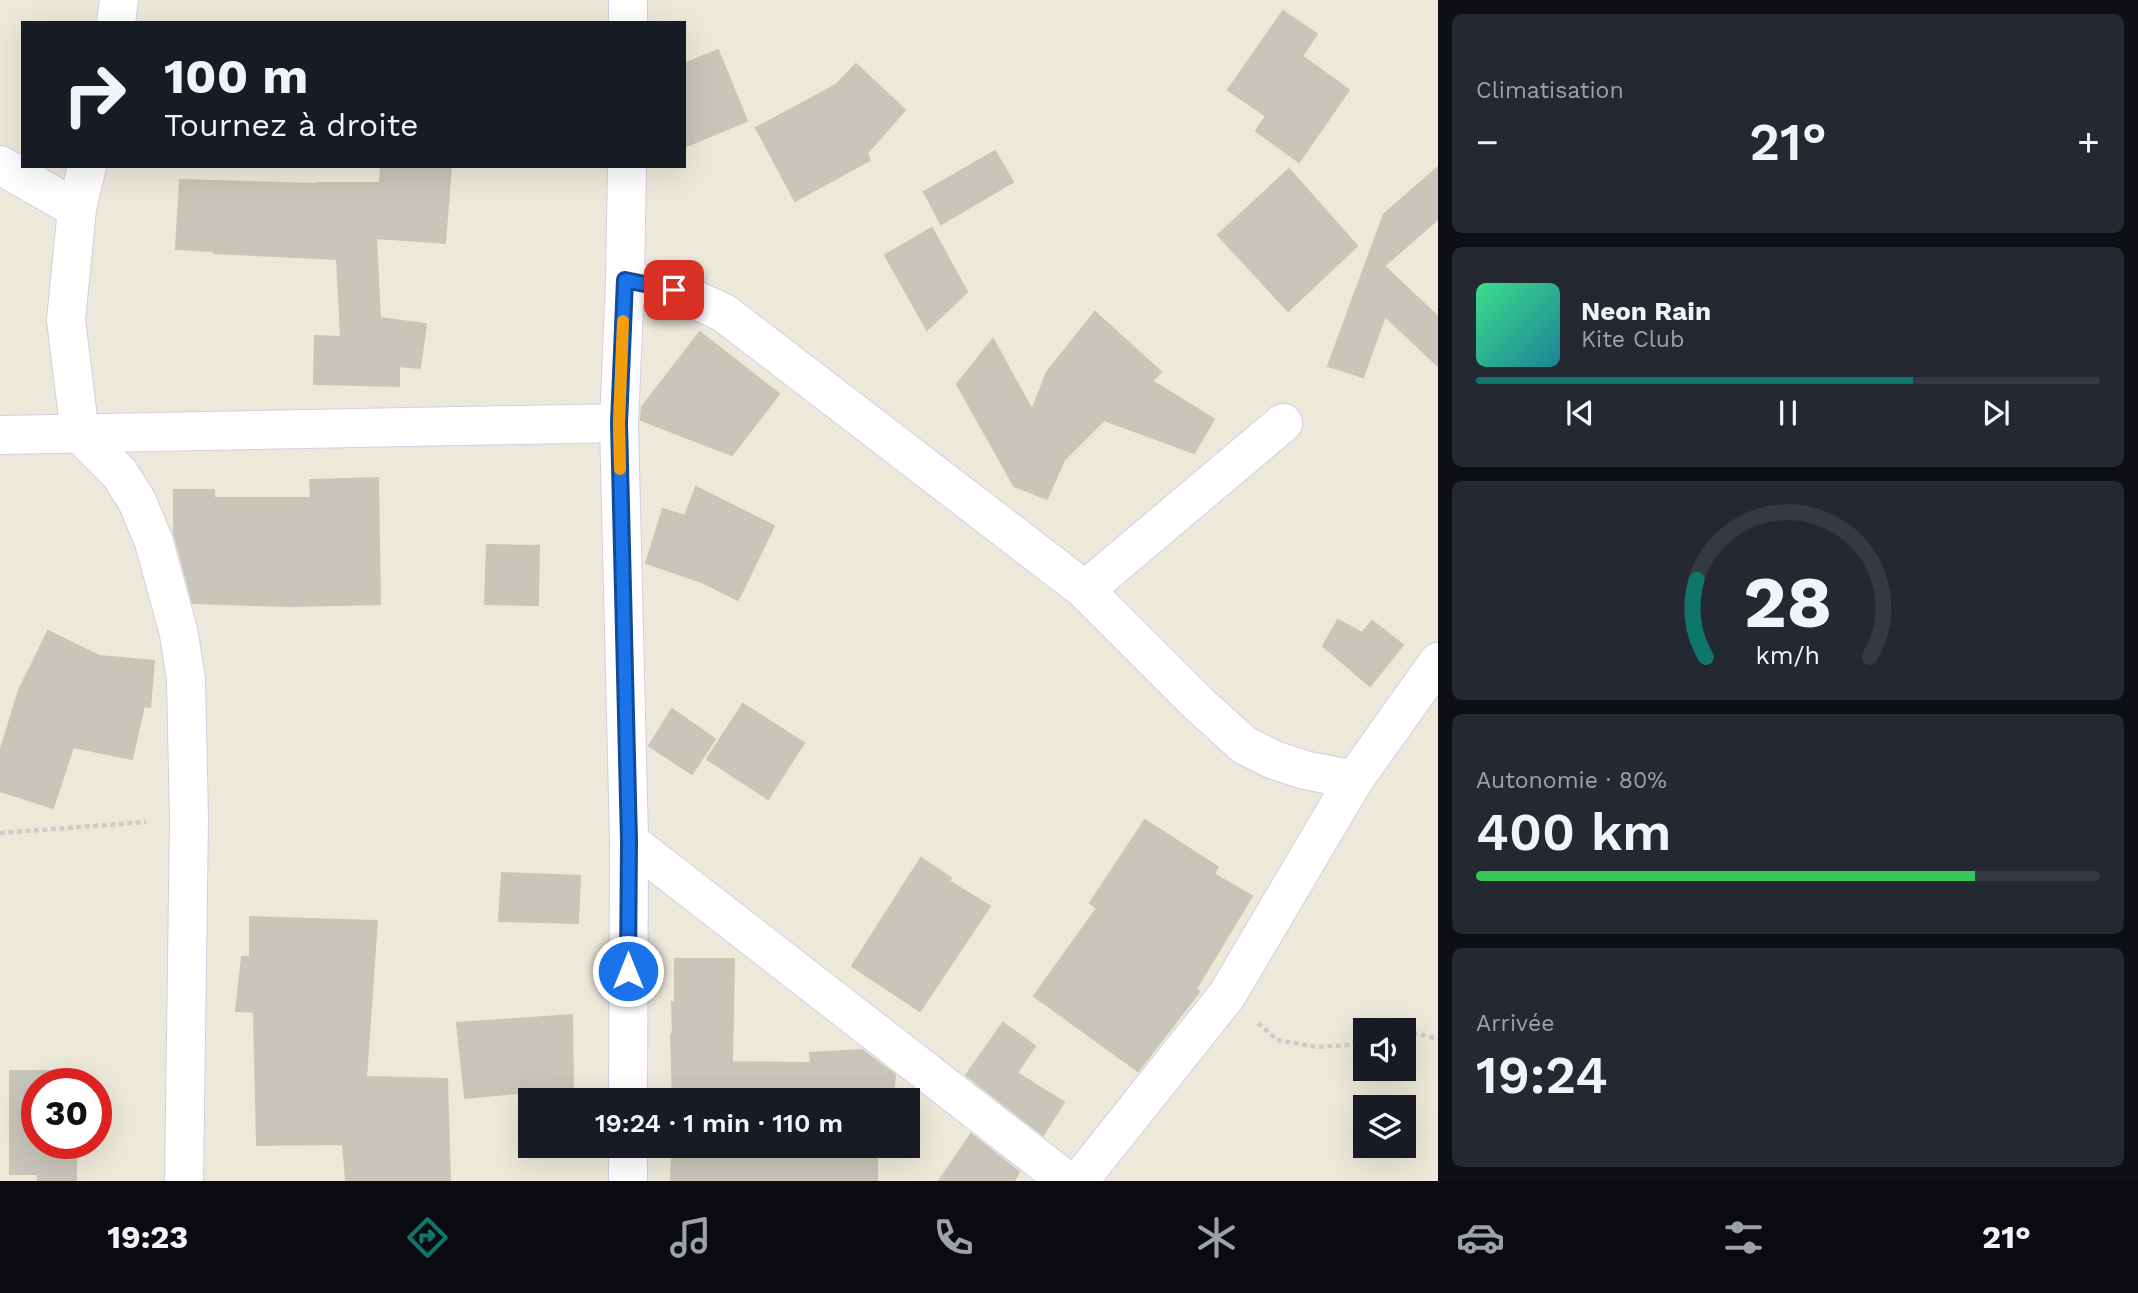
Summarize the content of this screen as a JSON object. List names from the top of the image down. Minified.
{"page":{"tile":["Climatisation",["Autonomie · 80%","400 km"],["Arrivée","19:24"]],"turn":["100 m","Tournez à droite"],"heat":["−","21°","+"],"song":["Neon Rain","Kite Club"],"limit":"30","trip":"19:24 · 1 min · 110 m","tabs":["19:23","21°"],"gauge":["28","km/h"]}}
